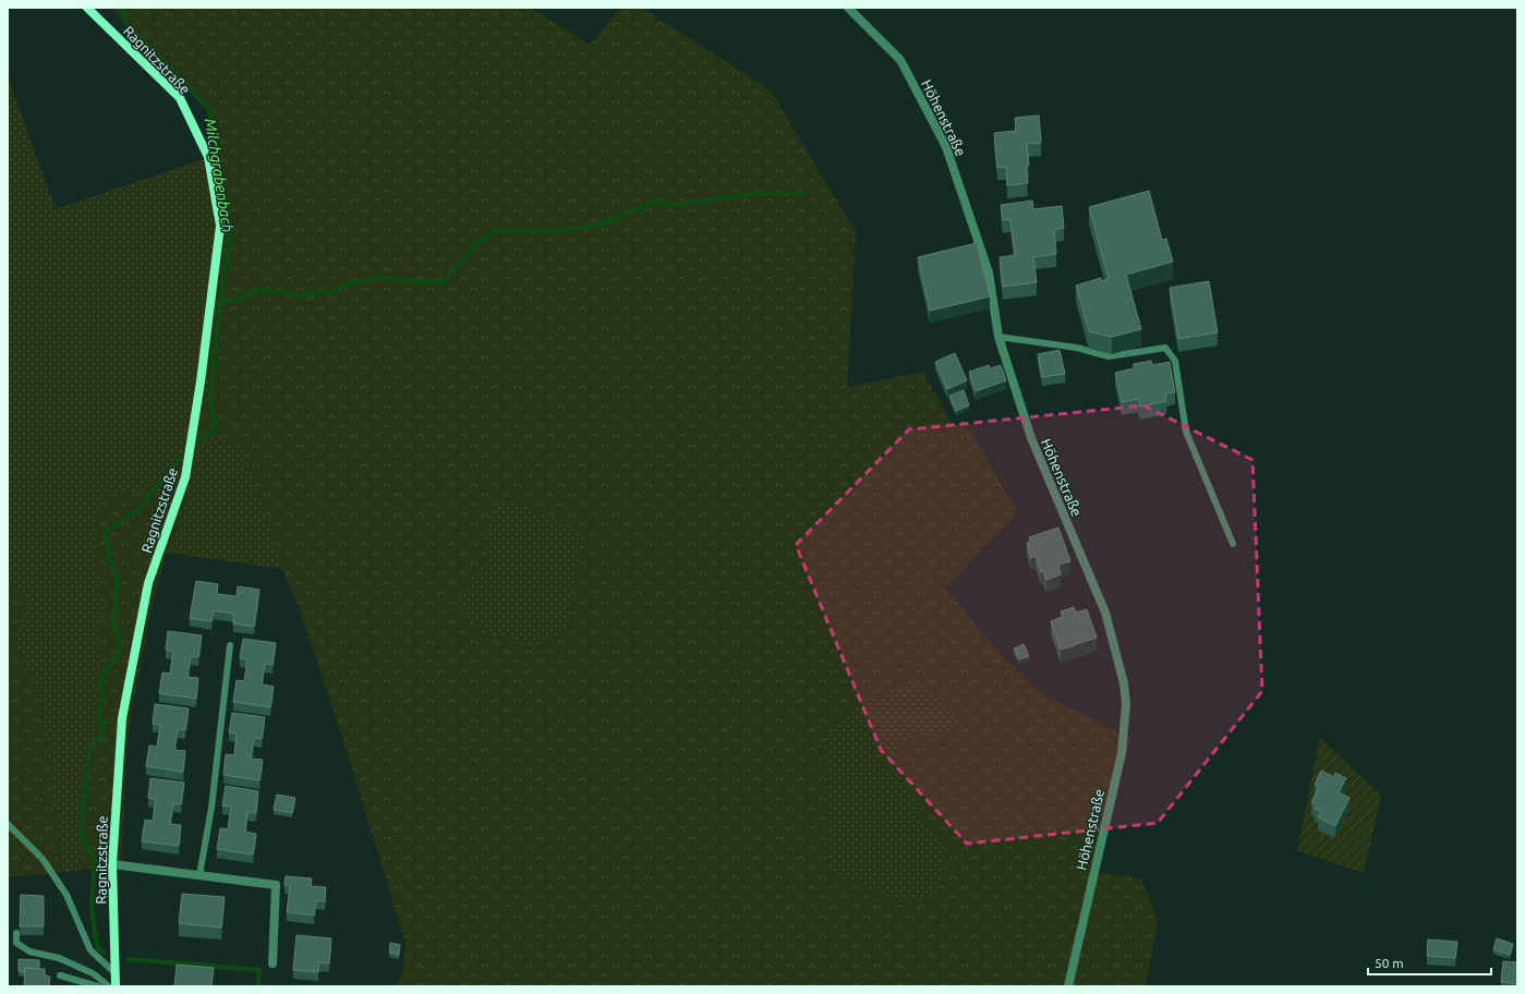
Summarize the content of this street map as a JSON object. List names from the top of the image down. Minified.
{"streets":{"main road":["Ragnitzstraße"],"street":["Höhenstraße"]},"water":["Milchgrabenbach"],"scale_bar":"50 m"}
